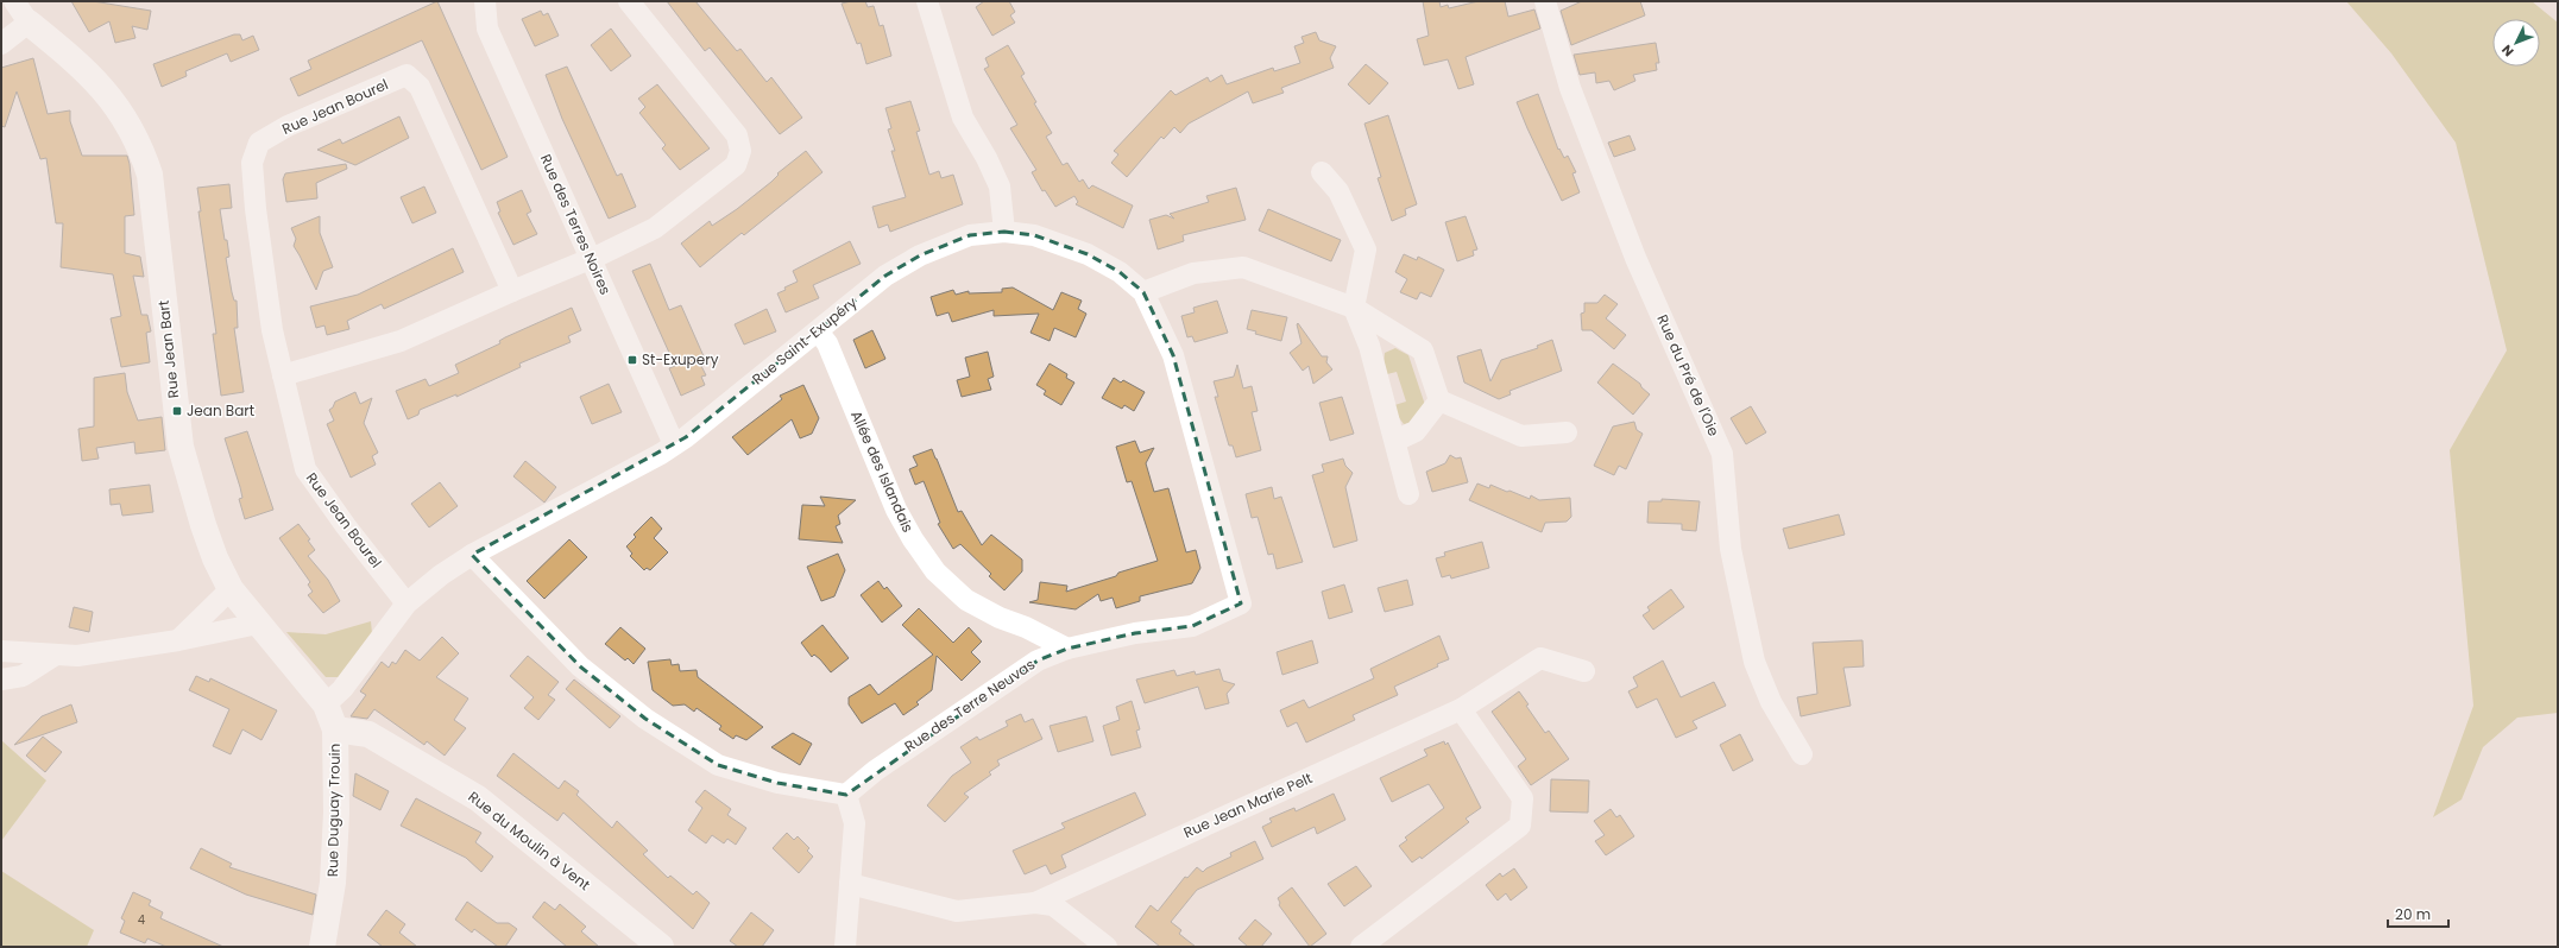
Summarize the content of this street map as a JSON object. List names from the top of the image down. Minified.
{"streets":{"street":["Rue Jean Bourel","Rue des Terres Noires","Rue Saint-Exupéry","Rue Jean Bart","Rue du Pré de l'Oie","Allée des Islandais","Rue des Terre Neuvas","Rue Jean Marie Pelt","Rue Duguay Trouin","Rue du Moulin à Vent"]},"crossings":[["Rue Jean Bourel","Rue Saint-Exupéry"],["Rue des Terres Noires","Rue Saint-Exupéry"],["Rue Saint-Exupéry","Rue Jean Bart"],["Rue Saint-Exupéry","Allée des Islandais"],["Rue Saint-Exupéry","Rue des Terre Neuvas"],["Allée des Islandais","Rue des Terre Neuvas"],["Rue Duguay Trouin","Rue du Moulin à Vent"]],"places":{"transit":["St-Exupery","Jean Bart"]},"house_numbers":["4"],"scale_bar":"20 m","north":"bottom left"}
